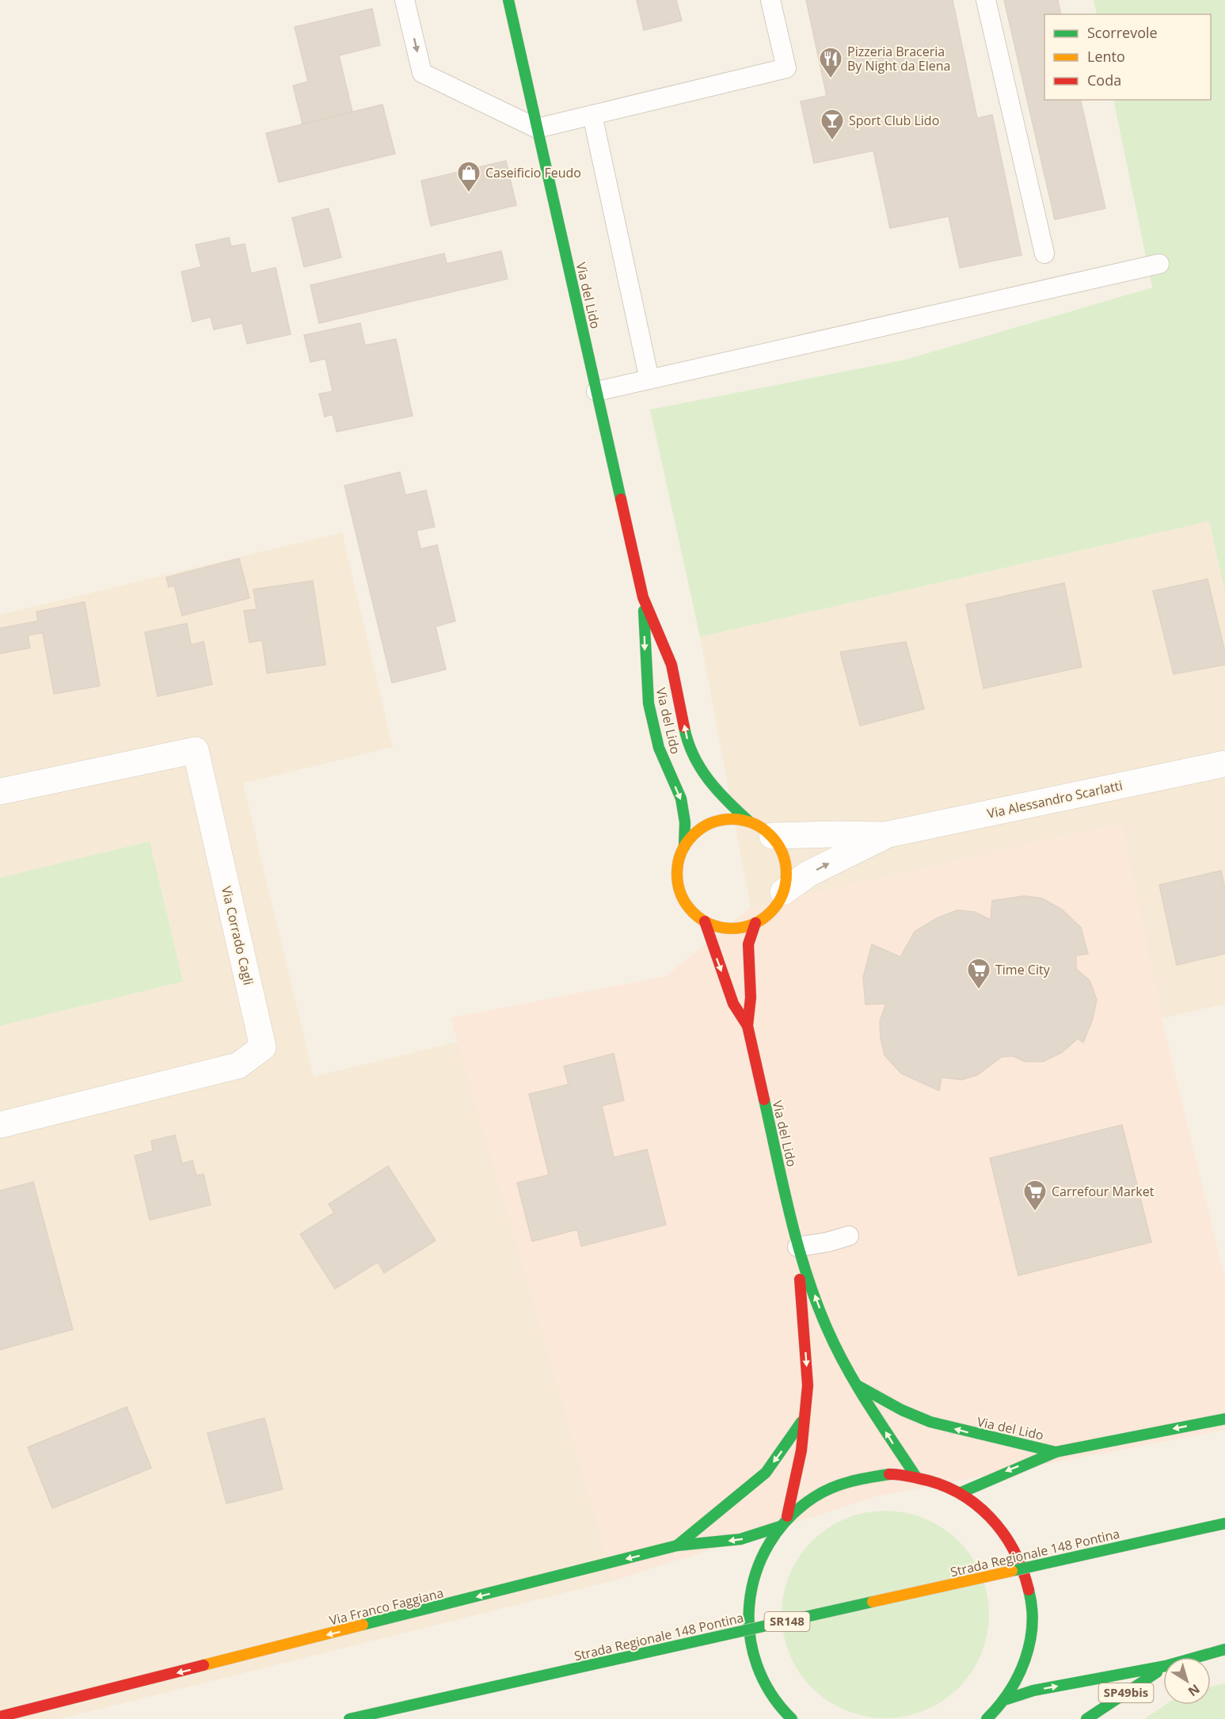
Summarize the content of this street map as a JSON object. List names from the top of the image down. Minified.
{"streets":{"main road":["Via del Lido","Strada Regionale 148 Pontina","Via Franco Faggiana","SR148","SP49bis"],"street":["Via Alessandro Scarlatti","Via Corrado Cagli"]},"crossings":[["Via del Lido","Via Alessandro Scarlatti"],["Via del Lido","Via Franco Faggiana"]],"one_way":["Via Franco Faggiana"],"places":{"restaurant":["Pizzeria Braceria By Night da Elena"],"bar":["Sport Club Lido"],"shop":["Caseificio Feudo"],"supermarket":["Time City","Carrefour Market"]},"legend":["Scorrevole","Lento","Coda"],"north":"bottom right"}
